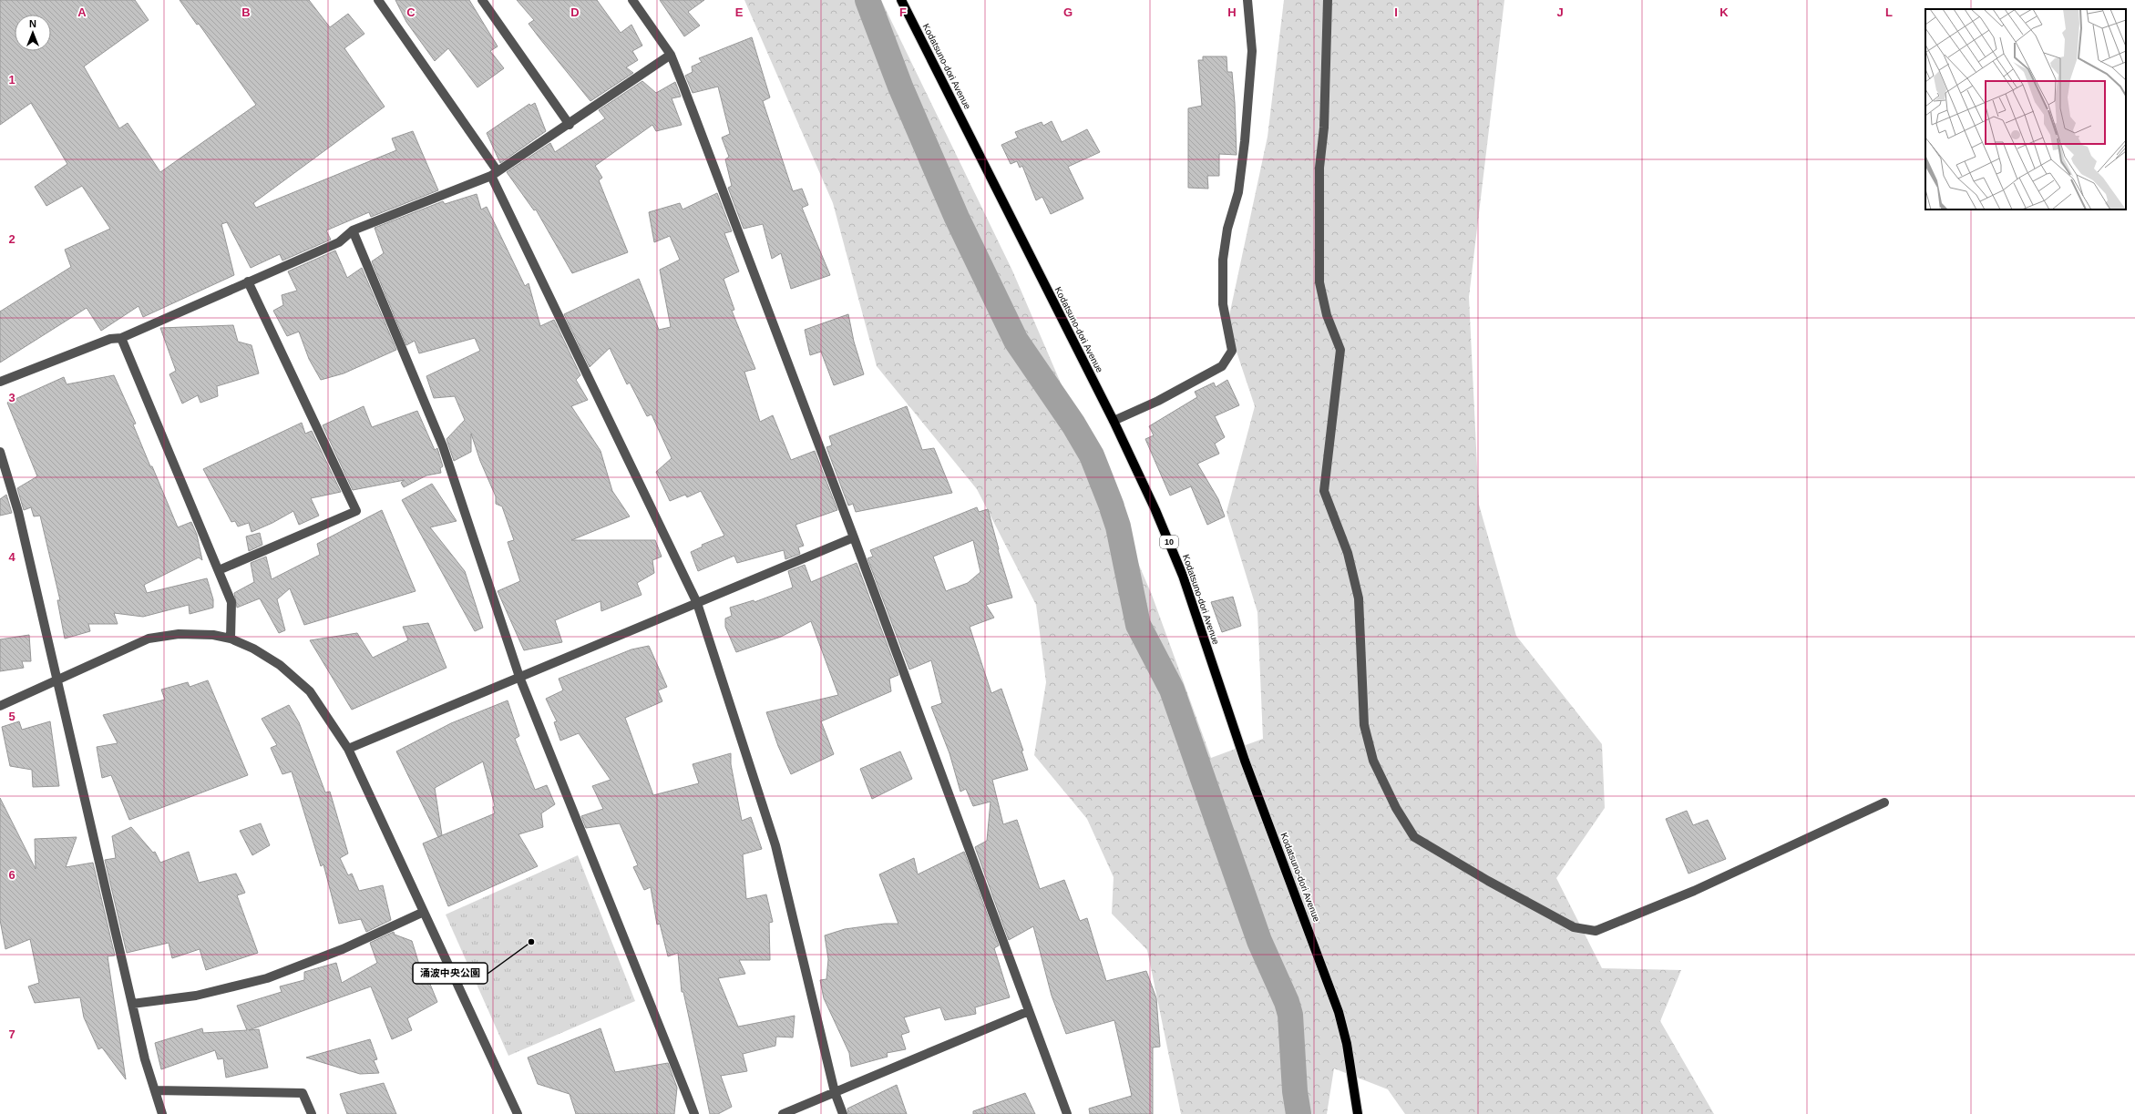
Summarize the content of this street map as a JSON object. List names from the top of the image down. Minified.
{"streets":{"main road":["Kodatsuno-dori Avenue","10"]},"places":["涌波中央公園"],"north":"top","grid":{"columns":["A","B","C","D","E","F","G","H","I","J","K","L"],"rows":["1","2","3","4","5","6","7"]}}
